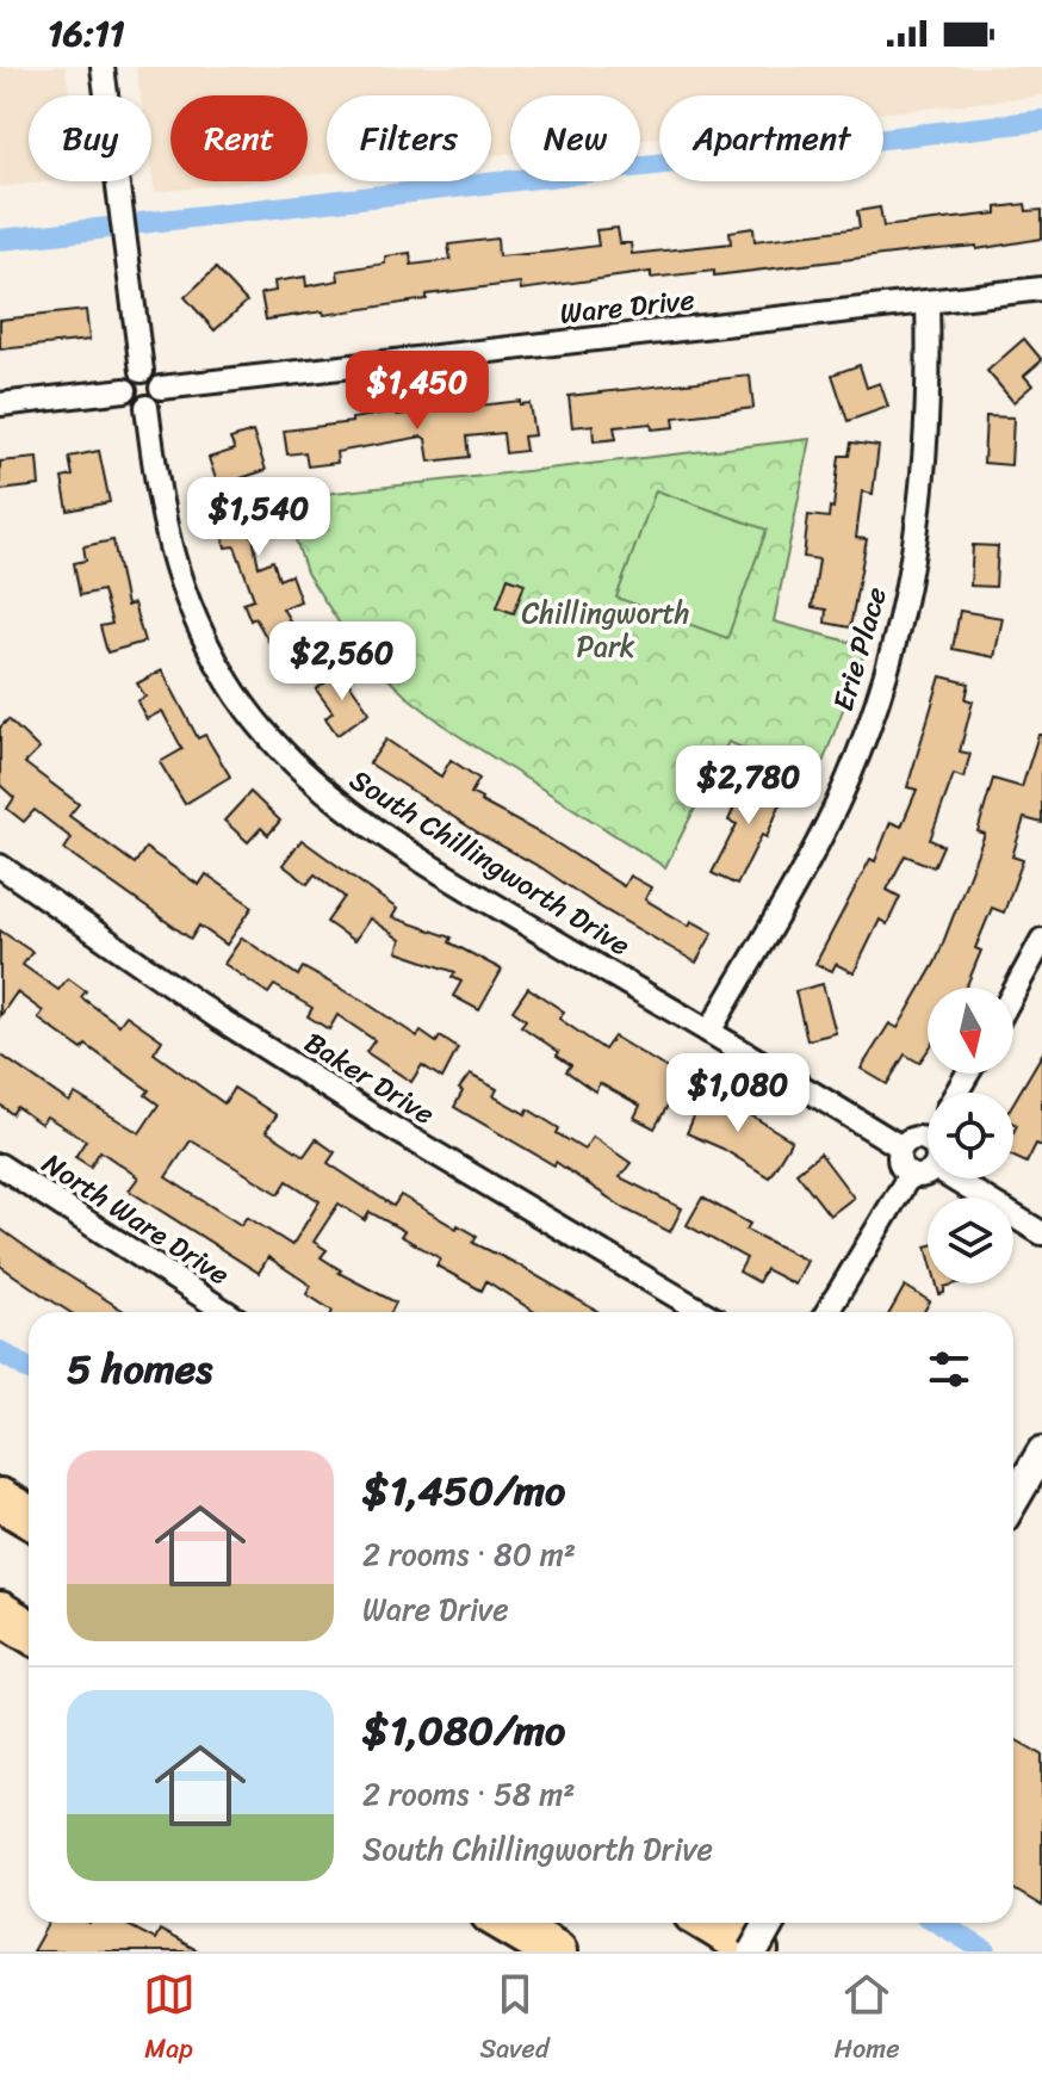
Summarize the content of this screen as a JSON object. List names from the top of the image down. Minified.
{"streets":{"street":["Ware Drive","Erie Place","South Chillingworth Drive","Baker Drive","North Ware Drive"]},"crossings":[["Ware Drive","Erie Place"],["Ware Drive","South Chillingworth Drive"],["Erie Place","South Chillingworth Drive"]],"parks":["Chillingworth Park"],"north":"bottom","page":{"status":"16:11","chip":["Buy","Rent","Filters","New","Apartment"],"price":["$1,450","$1,540","$2,560","$2,780","$1,080"],"heading":"5 homes","list":[{"name":"$1,450/mo","note":"2 rooms · 80 m² · Ware Drive"},{"name":"$1,080/mo","note":"2 rooms · 58 m² · South Chillingworth Drive"}],"tabs":["Map","Saved","Home"]}}
